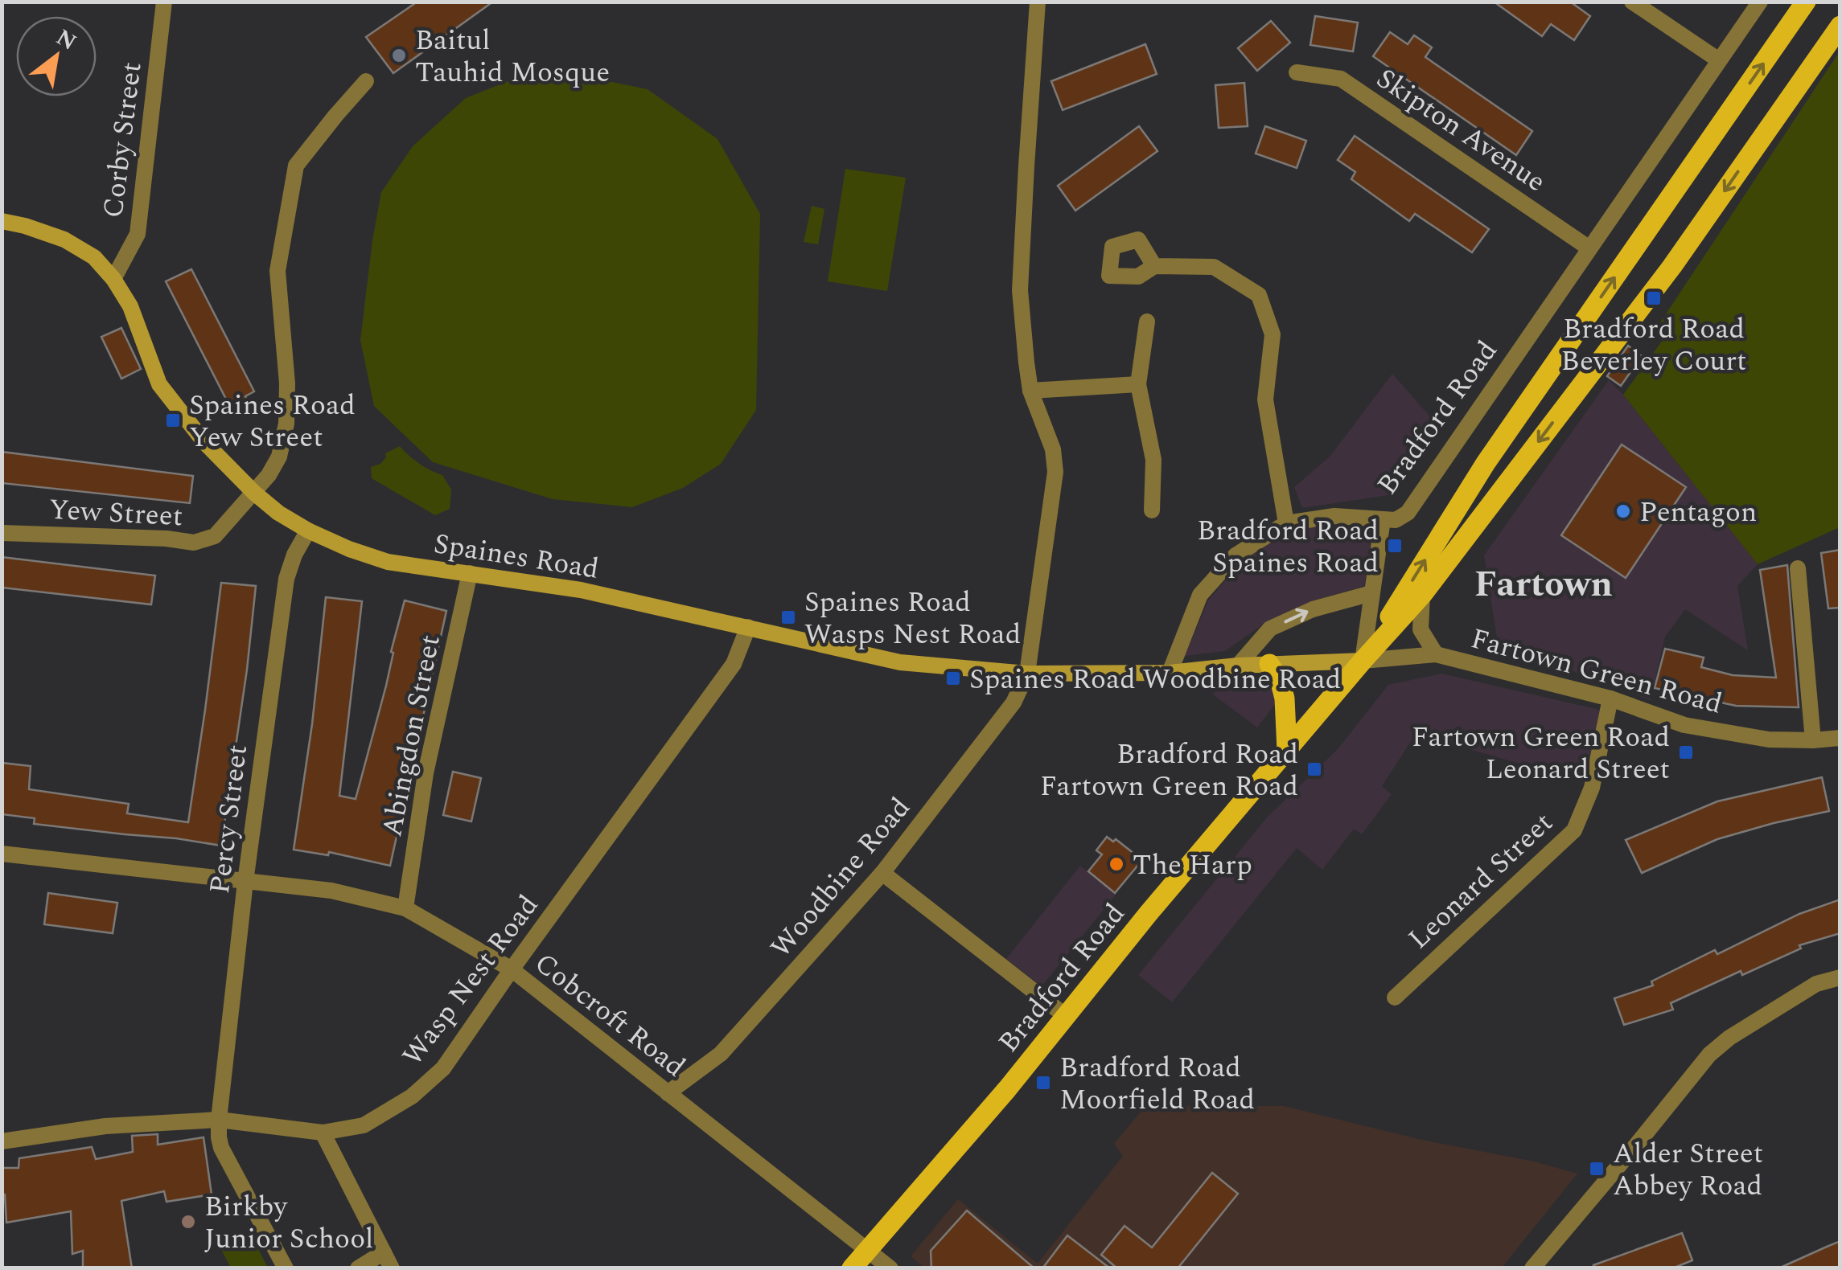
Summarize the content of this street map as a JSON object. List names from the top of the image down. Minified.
{"streets":{"main road":["Bradford Road"],"street":["Skipton Avenue","Corby Street","Yew Street","Spaines Road","Fartown Green Road","Abingdon Street","Percy Street","Woodbine Road","Leonard Street","Wasp Nest Road","Cobcroft Road"]},"crossings":[["Skipton Avenue","Bradford Road"],["Corby Street","Spaines Road"],["Bradford Road","Spaines Road"],["Bradford Road","Fartown Green Road"],["Bradford Road","Cobcroft Road"],["Yew Street","Spaines Road"],["Spaines Road","Fartown Green Road"],["Spaines Road","Abingdon Street"],["Spaines Road","Percy Street"],["Spaines Road","Woodbine Road"],["Spaines Road","Wasp Nest Road"],["Fartown Green Road","Leonard Street"],["Abingdon Street","Cobcroft Road"],["Percy Street","Wasp Nest Road"],["Percy Street","Cobcroft Road"],["Woodbine Road","Cobcroft Road"],["Wasp Nest Road","Cobcroft Road"]],"districts":["Fartown"],"places":{"other":["Baitul Tauhid Mosque","Pentagon","The Harp","Birkby Junior School"],"transit":["Bradford Road Beverley Court","Spaines Road Yew Street","Bradford Road Spaines Road","Spaines Road Wasps Nest Road","Spaines Road Woodbine Road","Fartown Green Road Leonard Street","Bradford Road Fartown Green Road","Bradford Road Moorfield Road","Alder Street Abbey Road"]},"north":"top right"}
